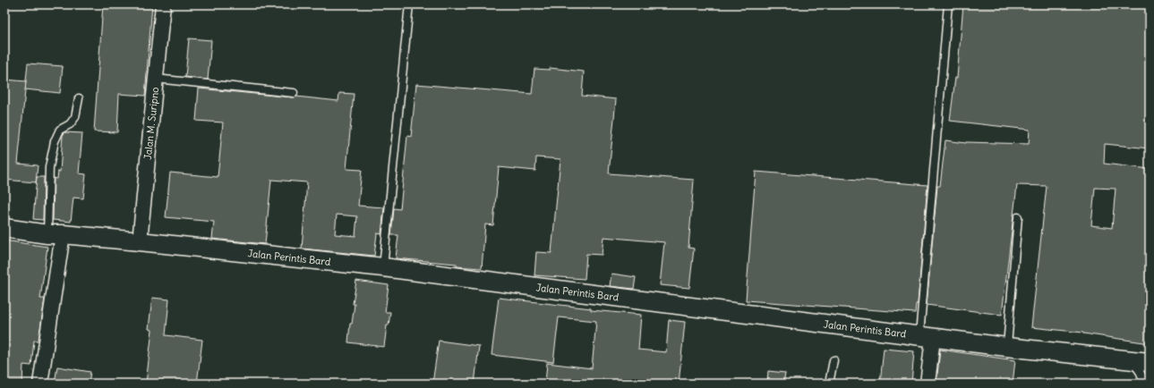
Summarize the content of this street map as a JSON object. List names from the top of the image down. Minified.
{"streets":{"street":["Jalan M. Suripno","Jalan Perintis Bard"]},"crossings":[["Jalan M. Suripno","Jalan Perintis Bard"]]}
